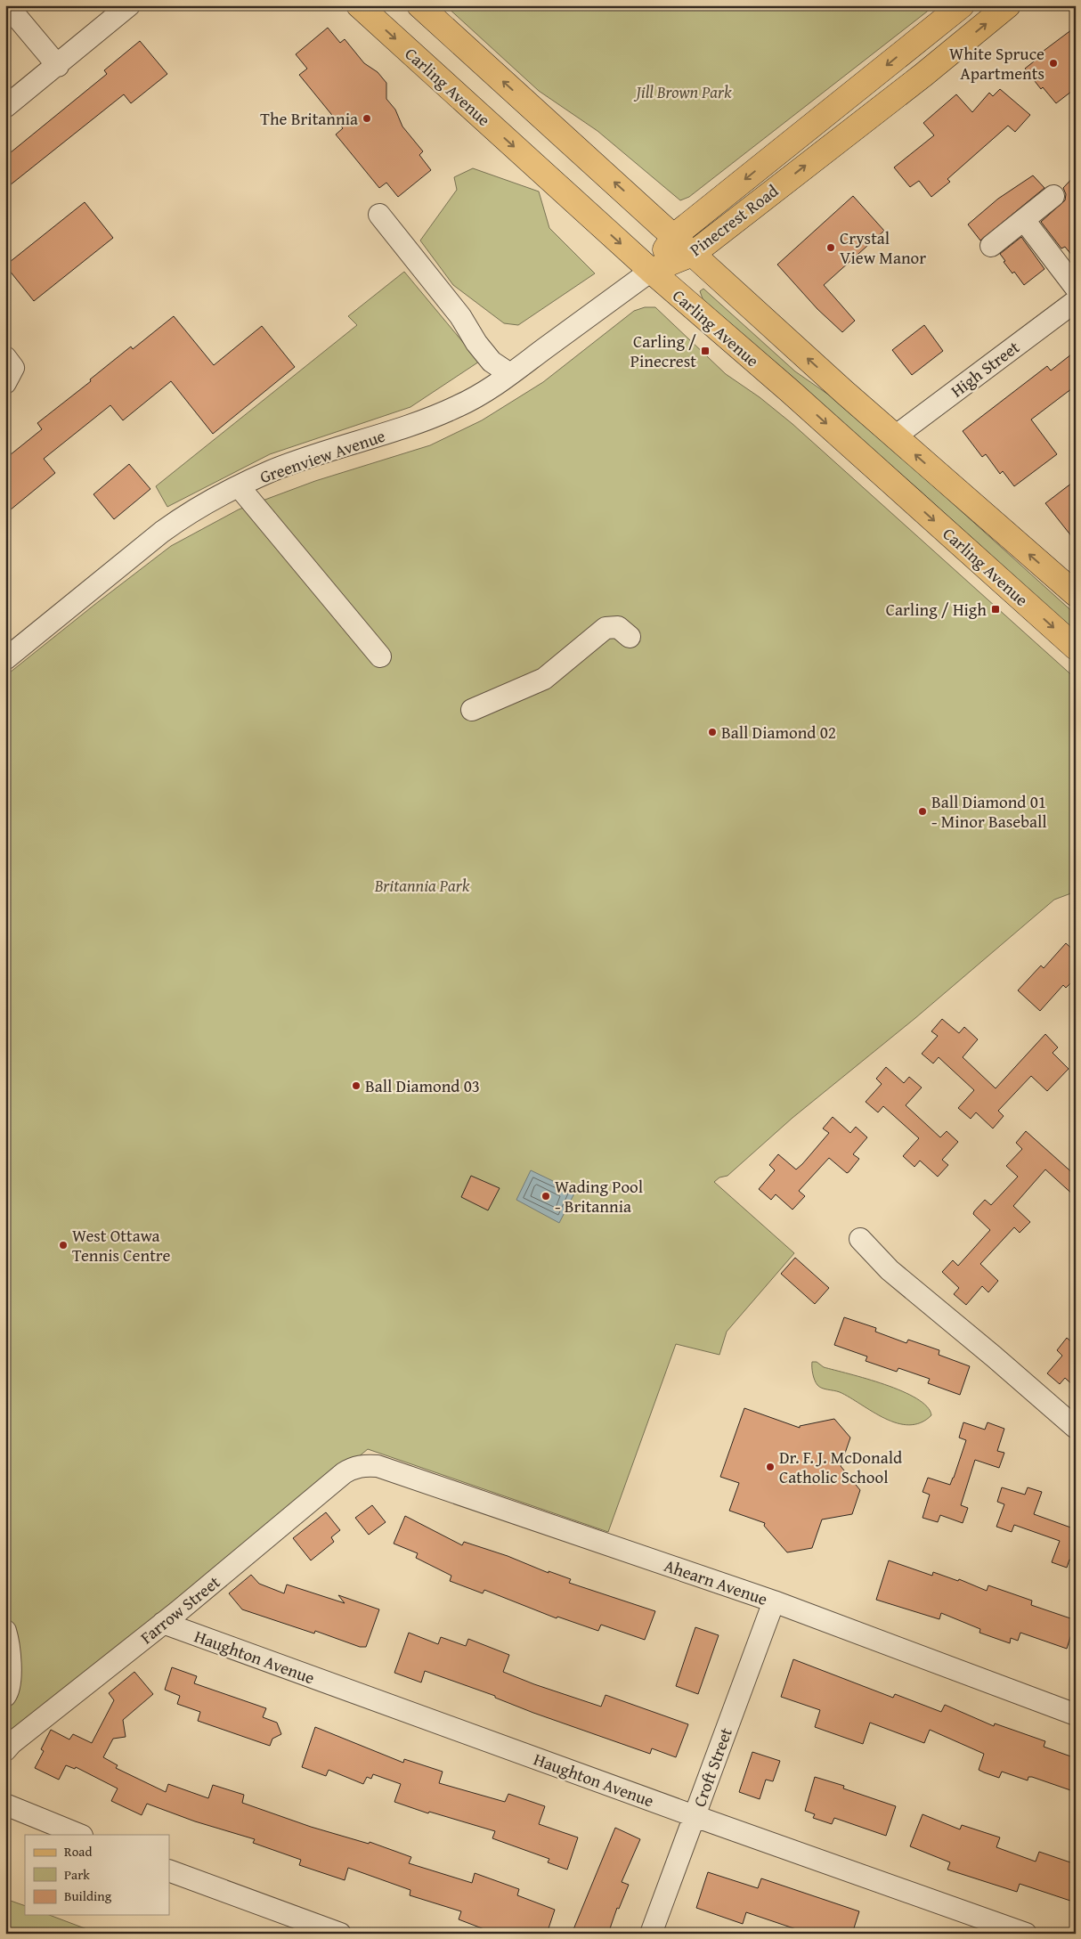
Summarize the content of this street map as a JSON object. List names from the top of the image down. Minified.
{"streets":{"main road":["Carling Avenue","Pinecrest Road"],"street":["High Street","Greenview Avenue","Ahearn Avenue","Farrow Street","Haughton Avenue","Croft Street"]},"crossings":[["Carling Avenue","Pinecrest Road"],["Carling Avenue","Greenview Avenue"],["Pinecrest Road","Greenview Avenue"],["Ahearn Avenue","Farrow Street"],["Ahearn Avenue","Croft Street"],["Farrow Street","Haughton Avenue"],["Haughton Avenue","Croft Street"]],"parks":["Jill Brown Park","Britannia Park"],"places":{"other":["White Spruce Apartments","The Britannia","Crystal View Manor","Ball Diamond 02","Ball Diamond 01 - Minor Baseball","Ball Diamond 03","Wading Pool - Britannia","West Ottawa Tennis Centre","Dr. F. J. McDonald Catholic School"],"transit":["Carling / Pinecrest","Carling / High"]},"legend":["Road","Park","Building"]}
